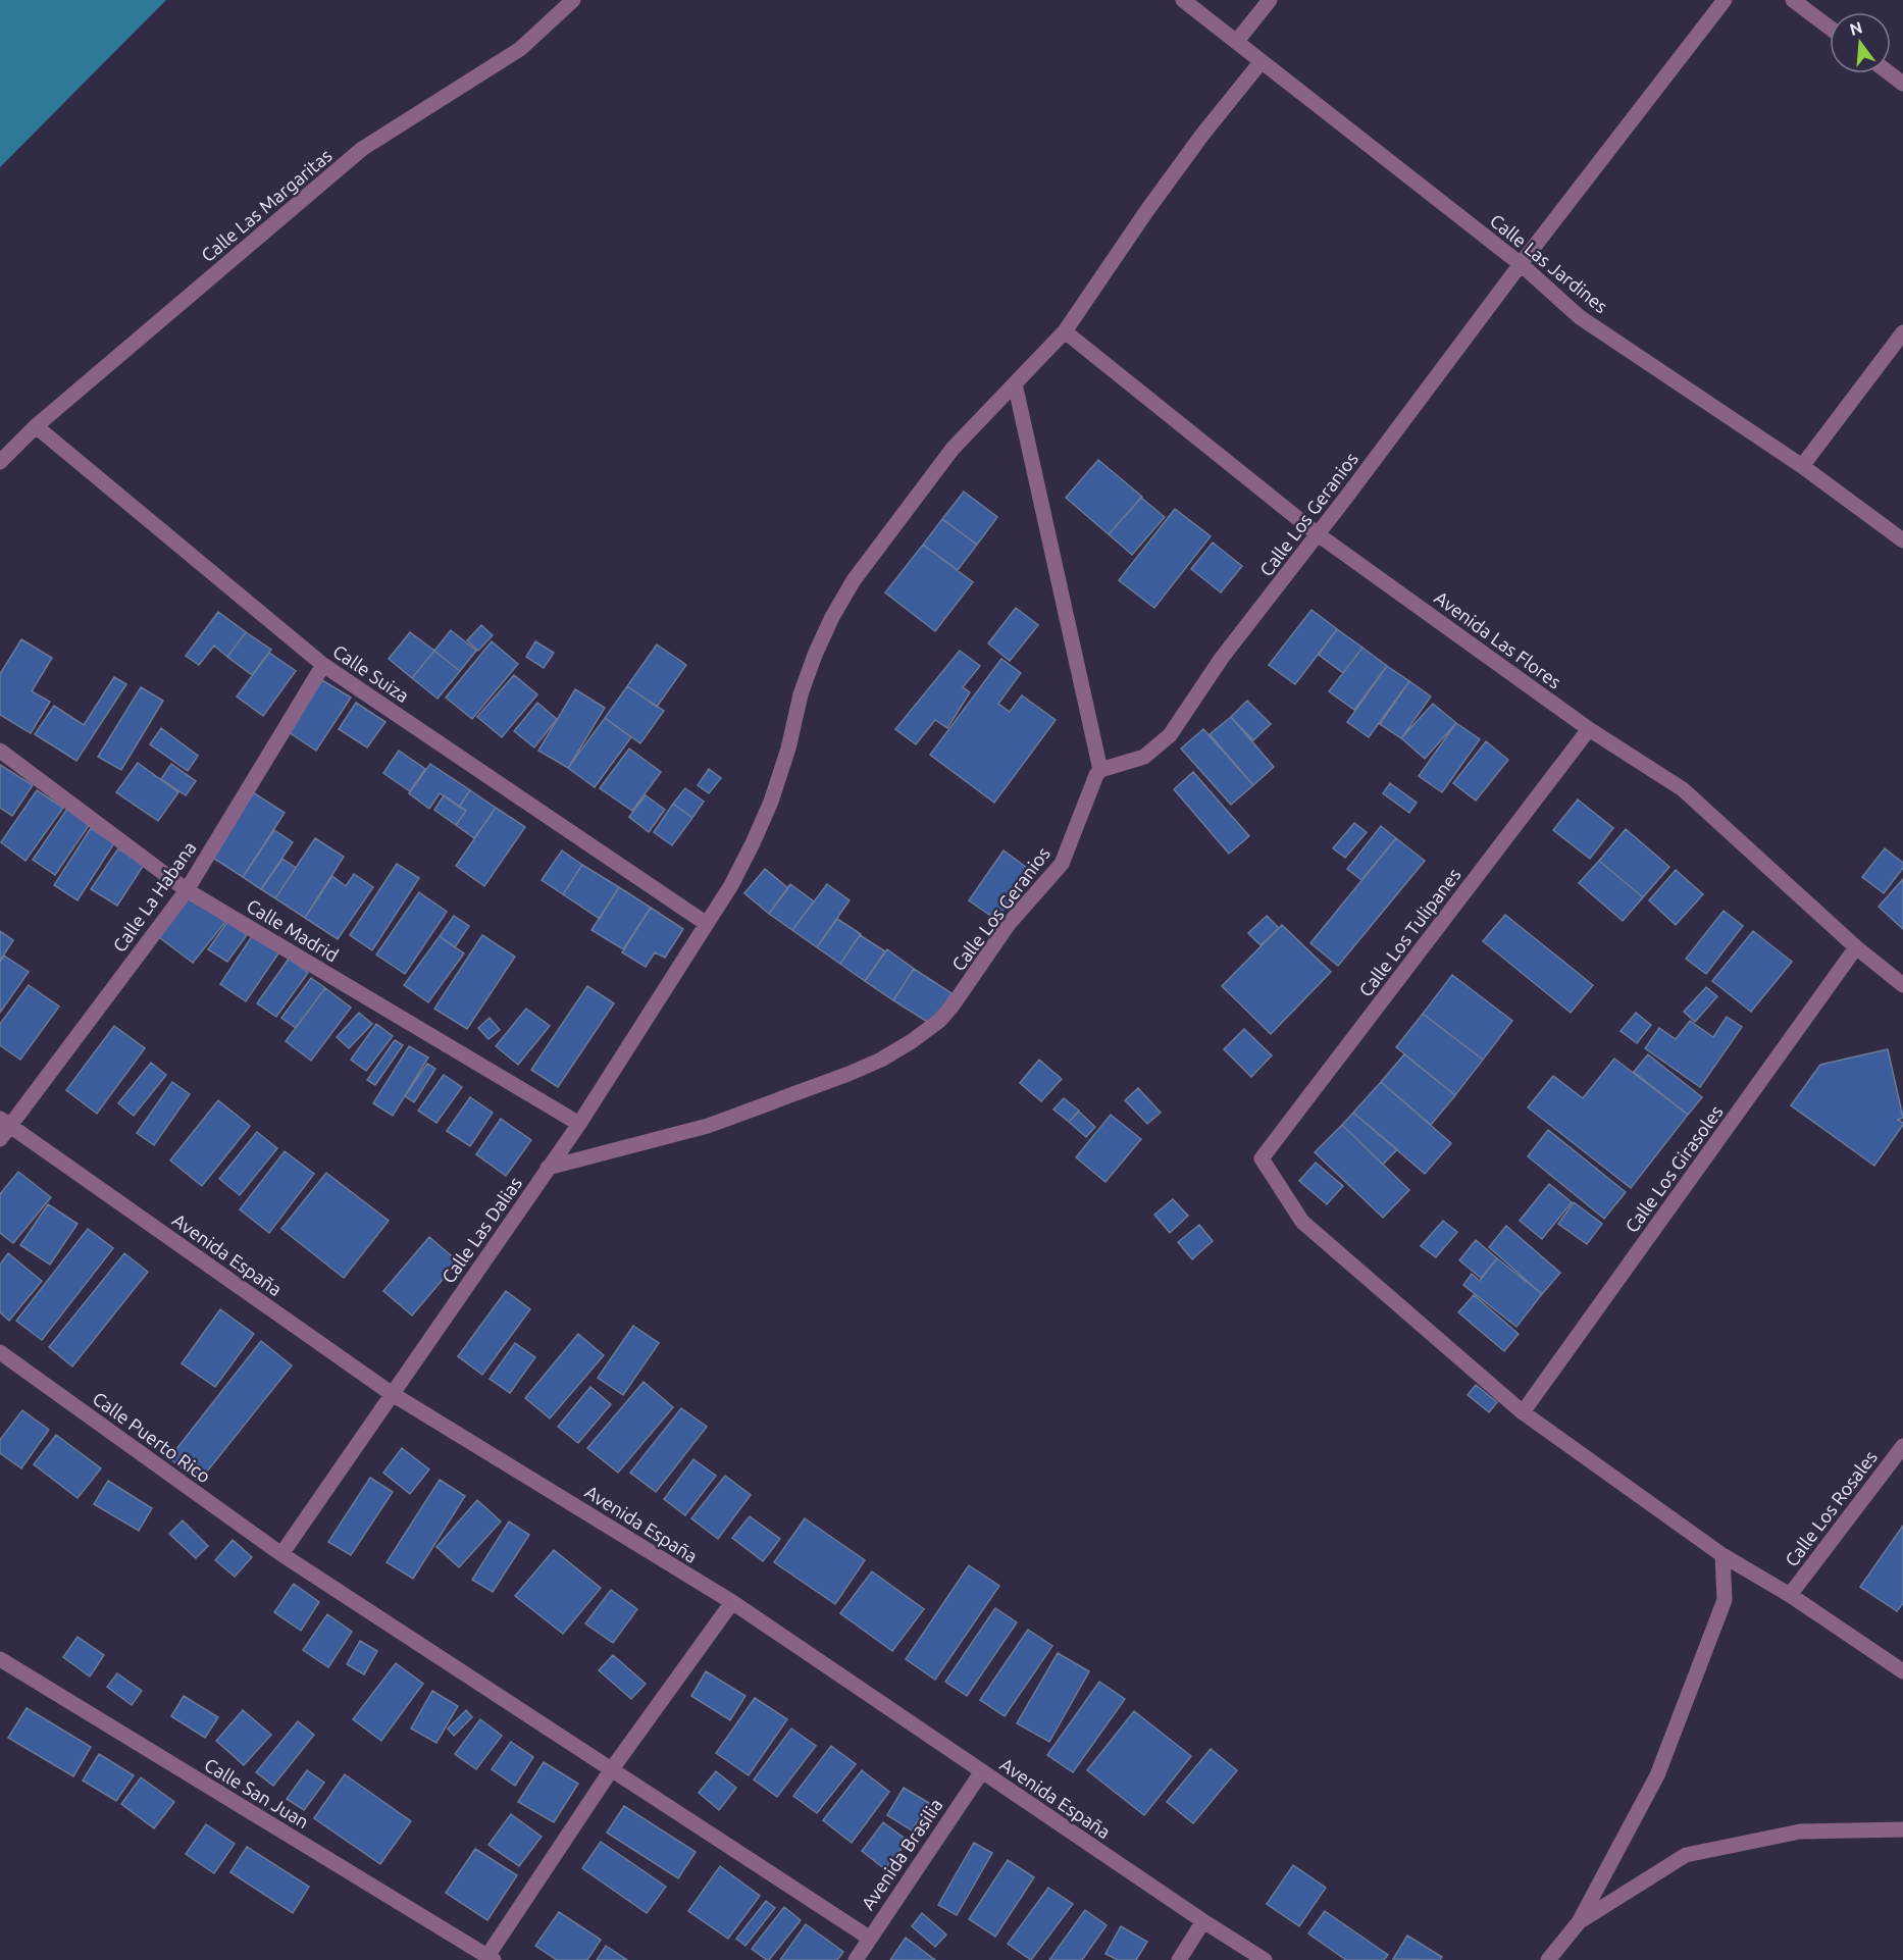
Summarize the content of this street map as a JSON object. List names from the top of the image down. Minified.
{"streets":{"street":["Calle Las Margaritas","Calle Las Jardines","Calle Los Geranios","Avenida Las Flores","Calle Suiza","Calle La Habana","Calle Madrid","Calle Los Tulipanes","Calle Los Girasoles","Calle Las Dalias","Avenida España","Calle Puerto Rico","Calle Los Rosales","Calle San Juan","Avenida Brasilia"]},"crossings":[["Calle Las Margaritas","Calle Suiza"],["Calle Las Jardines","Calle Los Geranios"],["Calle Las Jardines","Calle Las Dalias"],["Calle Los Geranios","Avenida Las Flores"],["Calle Los Geranios","Calle Las Dalias"],["Avenida Las Flores","Calle Los Tulipanes"],["Avenida Las Flores","Calle Los Girasoles"],["Avenida Las Flores","Calle Las Dalias"],["Calle Suiza","Calle La Habana"],["Calle Suiza","Calle Las Dalias"],["Calle La Habana","Calle Madrid"],["Calle La Habana","Avenida España"],["Calle Madrid","Calle Las Dalias"],["Calle Los Tulipanes","Calle Los Girasoles"],["Calle Las Dalias","Avenida España"],["Calle Las Dalias","Calle Puerto Rico"],["Avenida España","Avenida Brasilia"],["Calle Puerto Rico","Avenida Brasilia"]],"north":"top"}
